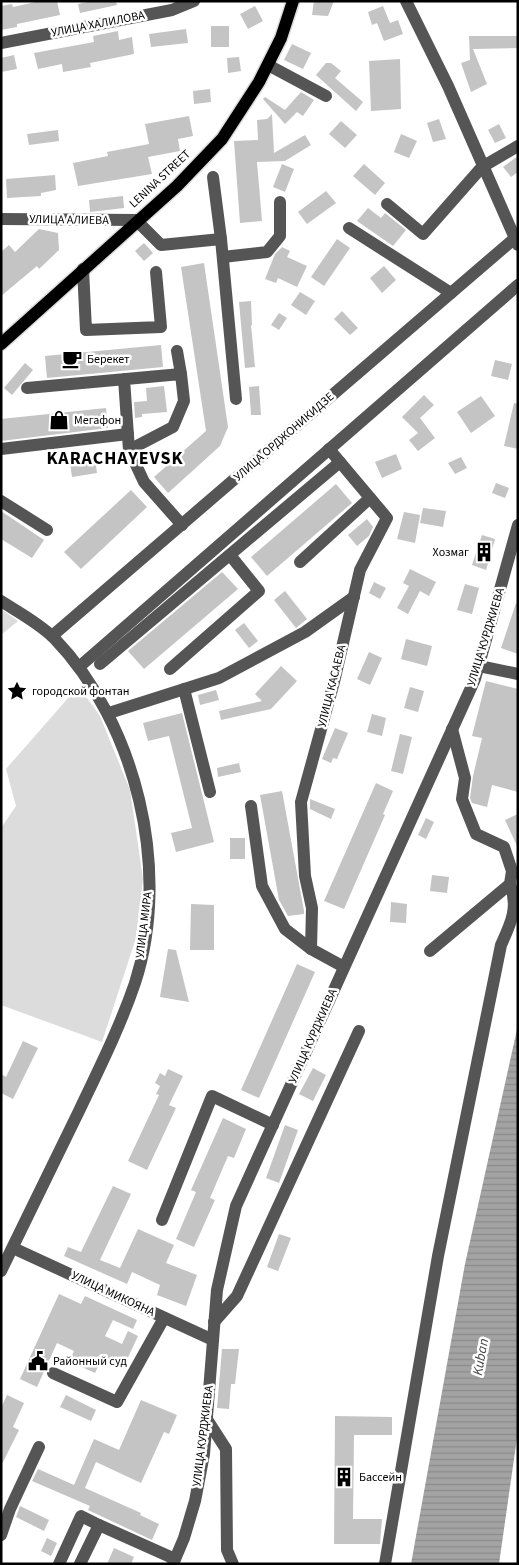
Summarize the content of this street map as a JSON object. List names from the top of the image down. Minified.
{"streets":{"main road":["LENINA STREET"],"street":["УЛИЦА ХАЛИЛОВА","УЛИЦА АЛИЕВА","УЛИЦА ОРДЖОНИКИДЗЕ","УЛИЦА КУРДЖИЕВА","УЛИЦА КАСАЕВА","УЛИЦА МИРА","УЛИЦА МИКОЯНА"]},"crossings":[["LENINA STREET","УЛИЦА АЛИЕВА"],["УЛИЦА ОРДЖОНИКИДЗЕ","УЛИЦА МИРА"],["УЛИЦА КУРДЖИЕВА","УЛИЦА МИКОЯНА"],["УЛИЦА МИРА","УЛИЦА МИКОЯНА"]],"districts":["KARACHAYEVSK"],"water":["Kuban"],"places":{"cafe":["Берекет"],"shop":["Мегафон"],"building":["Хозмаг","Бассейн"],"place":["городской фонтан"],"public building":["Районный суд"]}}
